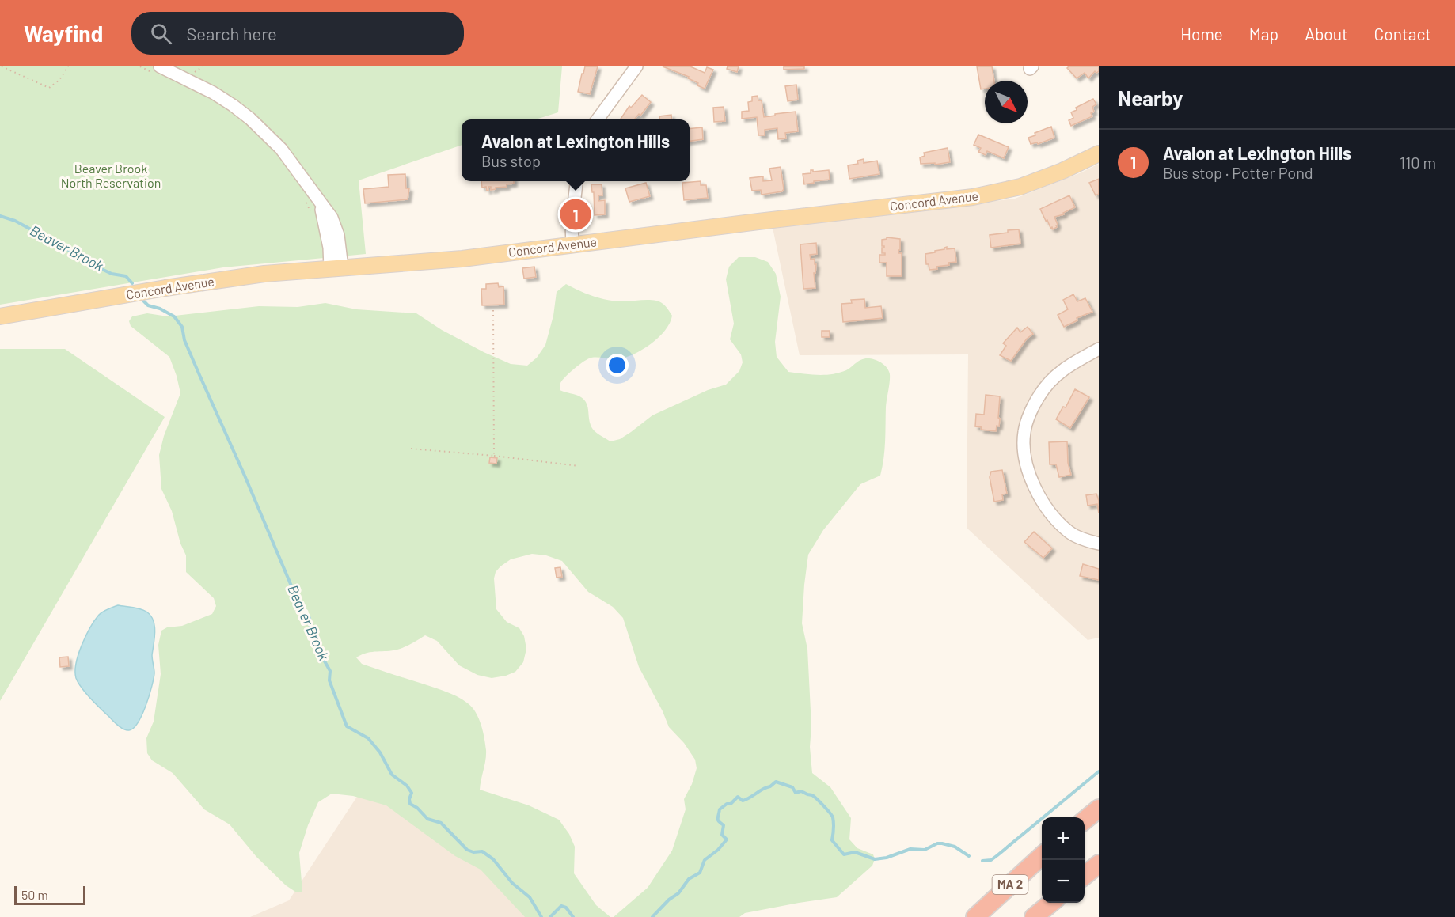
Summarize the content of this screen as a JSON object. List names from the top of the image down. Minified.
{"streets":{"highway":["MA 2"],"main road":["Concord Avenue"]},"water":["Beaver Brook"],"parks":["Beaver Brook North Reservation"],"scale_bar":"50 m","north":"bottom right","page":{"header":"Wayfind","search":"Search here","nav":["Home","Map","About","Contact"],"heading":"Nearby","popup":["Avalon at Lexington Hills","Bus stop"],"list":[{"mark":"1","name":"Avalon at Lexington Hills","note":"Bus stop · Potter Pond","value":"110 m"}],"pins":"1","map_buttons":["+","−"],"scale":"50 m"}}
